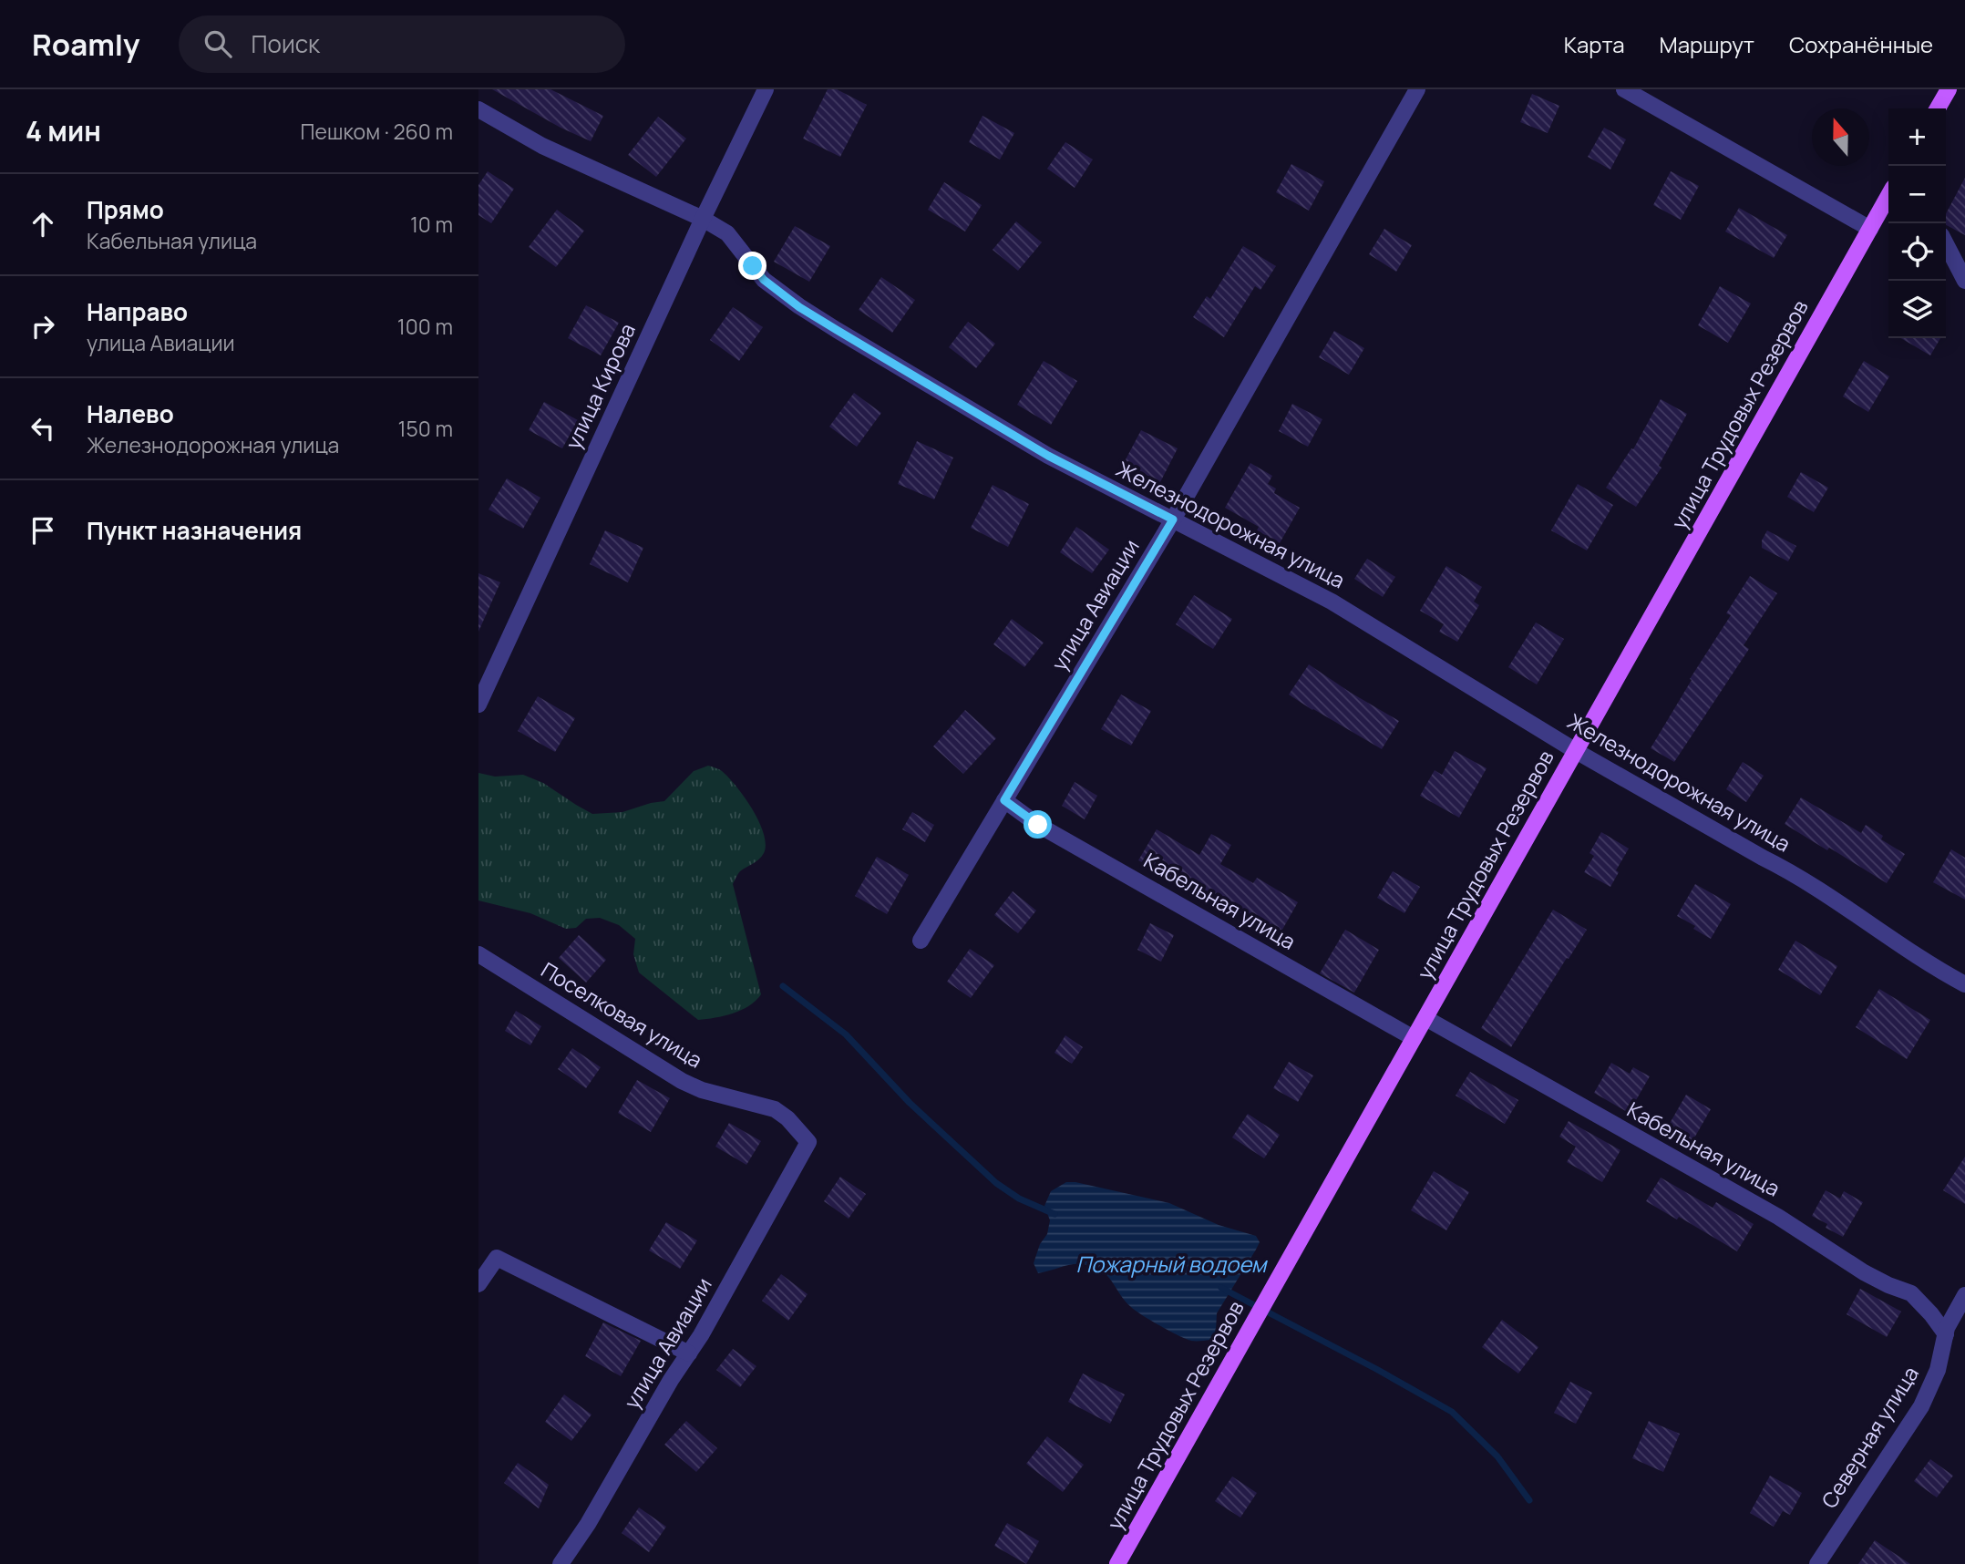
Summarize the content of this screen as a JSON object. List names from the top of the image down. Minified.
{"streets":{"main road":["улица Трудовых Резервов"],"street":["улица Кирова","Железнодорожная улица","улица Авиации","Кабельная улица","Поселковая улица","Северная улица"]},"crossings":[["улица Кирова","Железнодорожная улица"],["улица Трудовых Резервов","Железнодорожная улица"],["улица Трудовых Резервов","Кабельная улица"],["Железнодорожная улица","улица Авиации"],["улица Авиации","Кабельная улица"],["улица Авиации","Поселковая улица"],["Кабельная улица","Северная улица"]],"water":["Пожарный водоем"],"north":"top","page":{"header":"Roamly","search":"Поиск","nav":["Карта","Маршрут","Сохранённые"],"heading":["4 мин","Пешком · 260 m"],"map_buttons":["+","−"],"list":[["Прямо","Кабельная улица","10 m"],["Направо","улица Авиации","100 m"],["Налево","Железнодорожная улица","150 m"],"Пункт назначения"]}}
